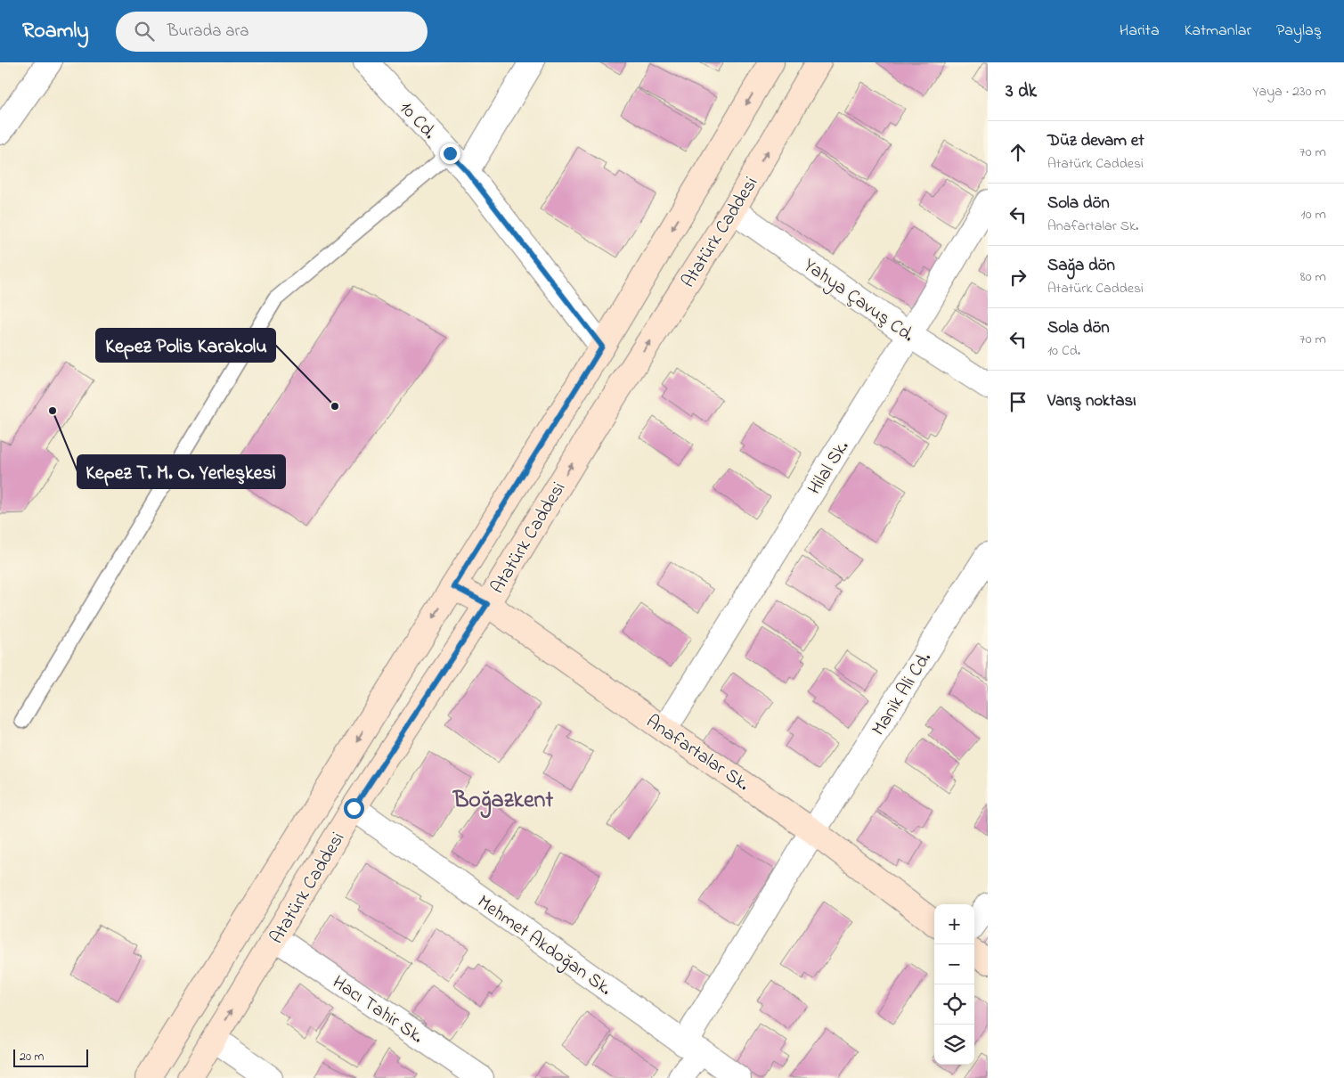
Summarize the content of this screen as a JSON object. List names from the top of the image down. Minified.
{"streets":{"main road":["Atatürk Caddesi","Anafartalar Sk."],"street":["10 Cd.","Yahya Çavuş Cd.","Hilal Sk.","Manik Ali Cd.","Mehmet Akdoğan Sk.","Hacı Tahir Sk."]},"crossings":[["10 Cd.","Atatürk Caddesi"],["Atatürk Caddesi","Yahya Çavuş Cd."],["Atatürk Caddesi","Anafartalar Sk."],["Atatürk Caddesi","Mehmet Akdoğan Sk."],["Atatürk Caddesi","Hacı Tahir Sk."],["Yahya Çavuş Cd.","Hilal Sk."],["Hilal Sk.","Anafartalar Sk."],["Manik Ali Cd.","Anafartalar Sk."],["Manik Ali Cd.","Mehmet Akdoğan Sk."]],"districts":["Boğazkent"],"places":["Kepez Polis Karakolu","Kepez T. M. O. Yerleşkesi"],"scale_bar":"20 m","page":{"header":"Roamly","search":"Burada ara","nav":["Harita","Katmanlar","Paylaş"],"heading":["3 dk","Yaya · 230 m"],"list":[["Düz devam et","Atatürk Caddesi","70 m"],["Sola dön","Anafartalar Sk.","10 m"],["Sağa dön","Atatürk Caddesi","80 m"],["Sola dön","10 Cd.","70 m"],"Varış noktası"],"map_buttons":["+","−"],"scale":"20 m"}}
